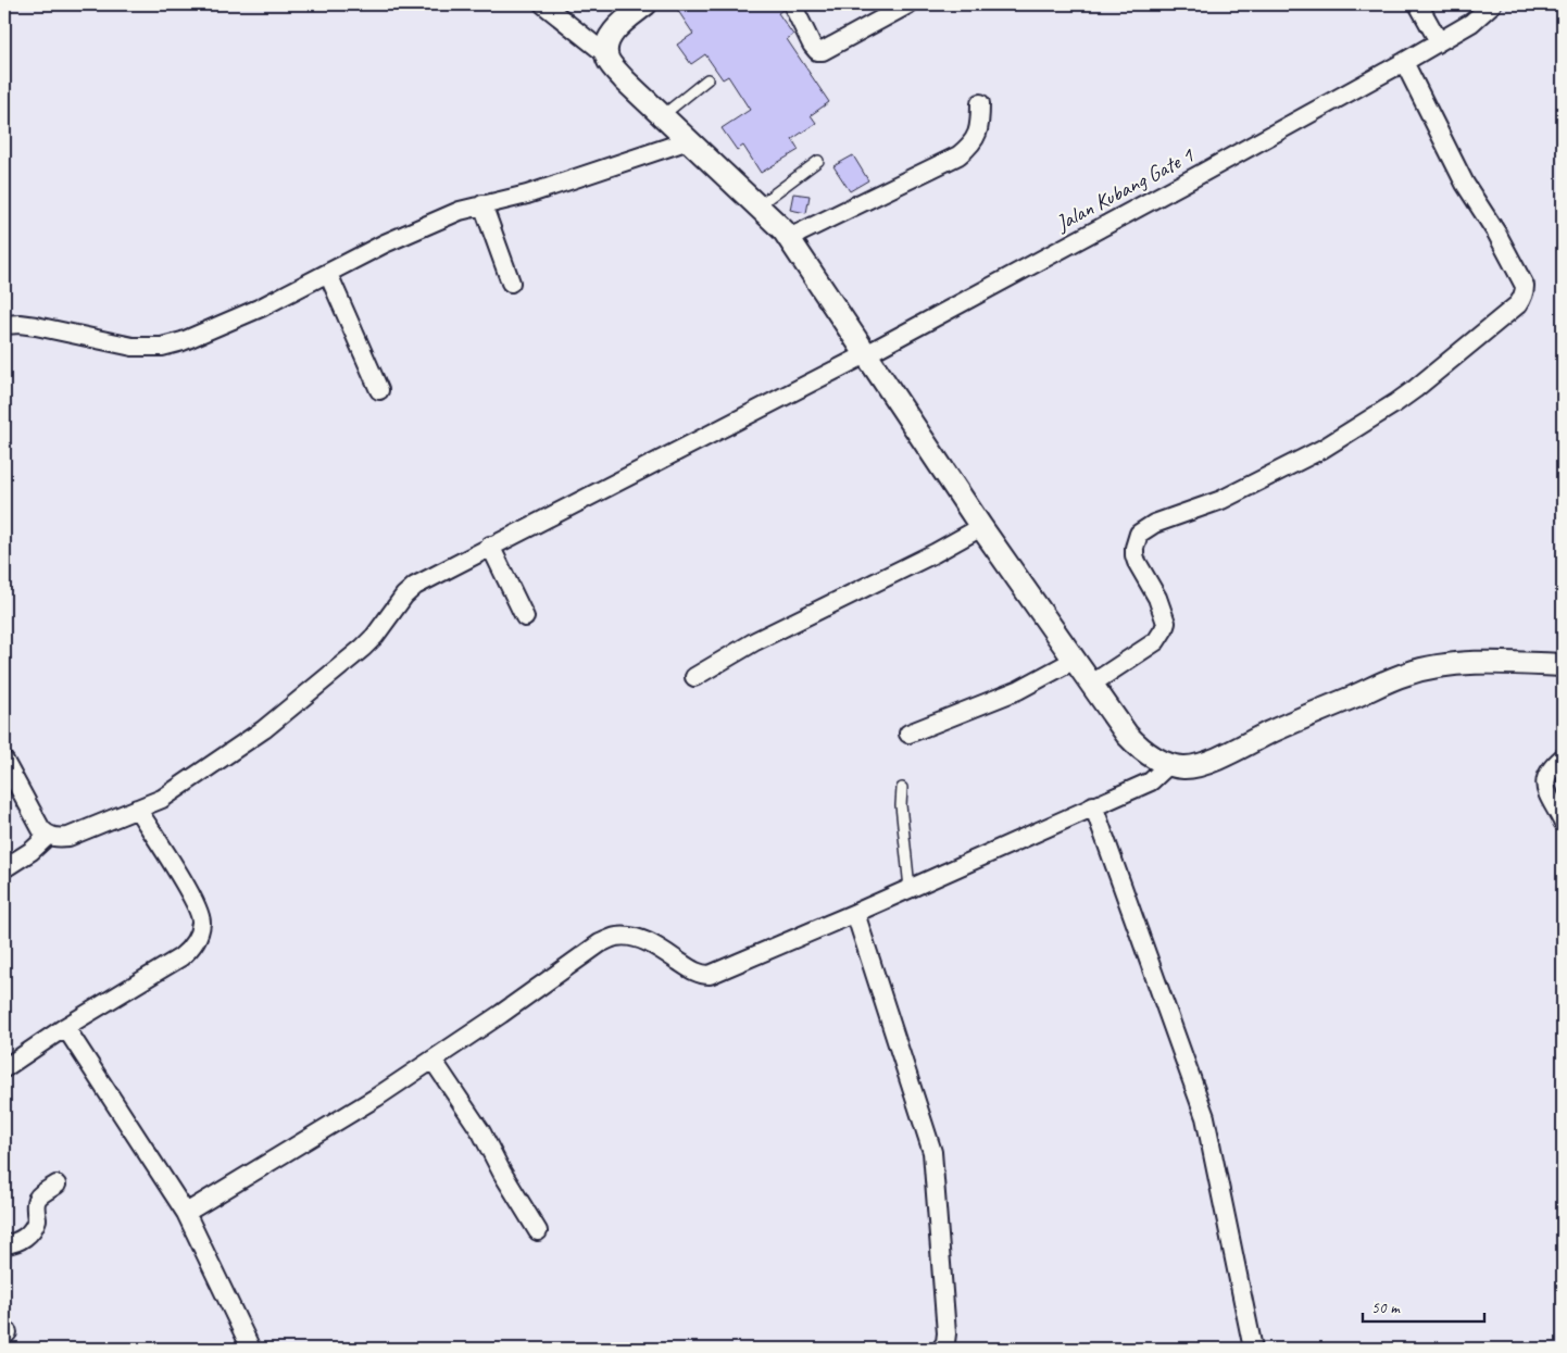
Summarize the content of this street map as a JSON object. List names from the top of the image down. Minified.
{"streets":{"street":["Jalan Kubang Gate 1"]},"scale_bar":"50 m"}
